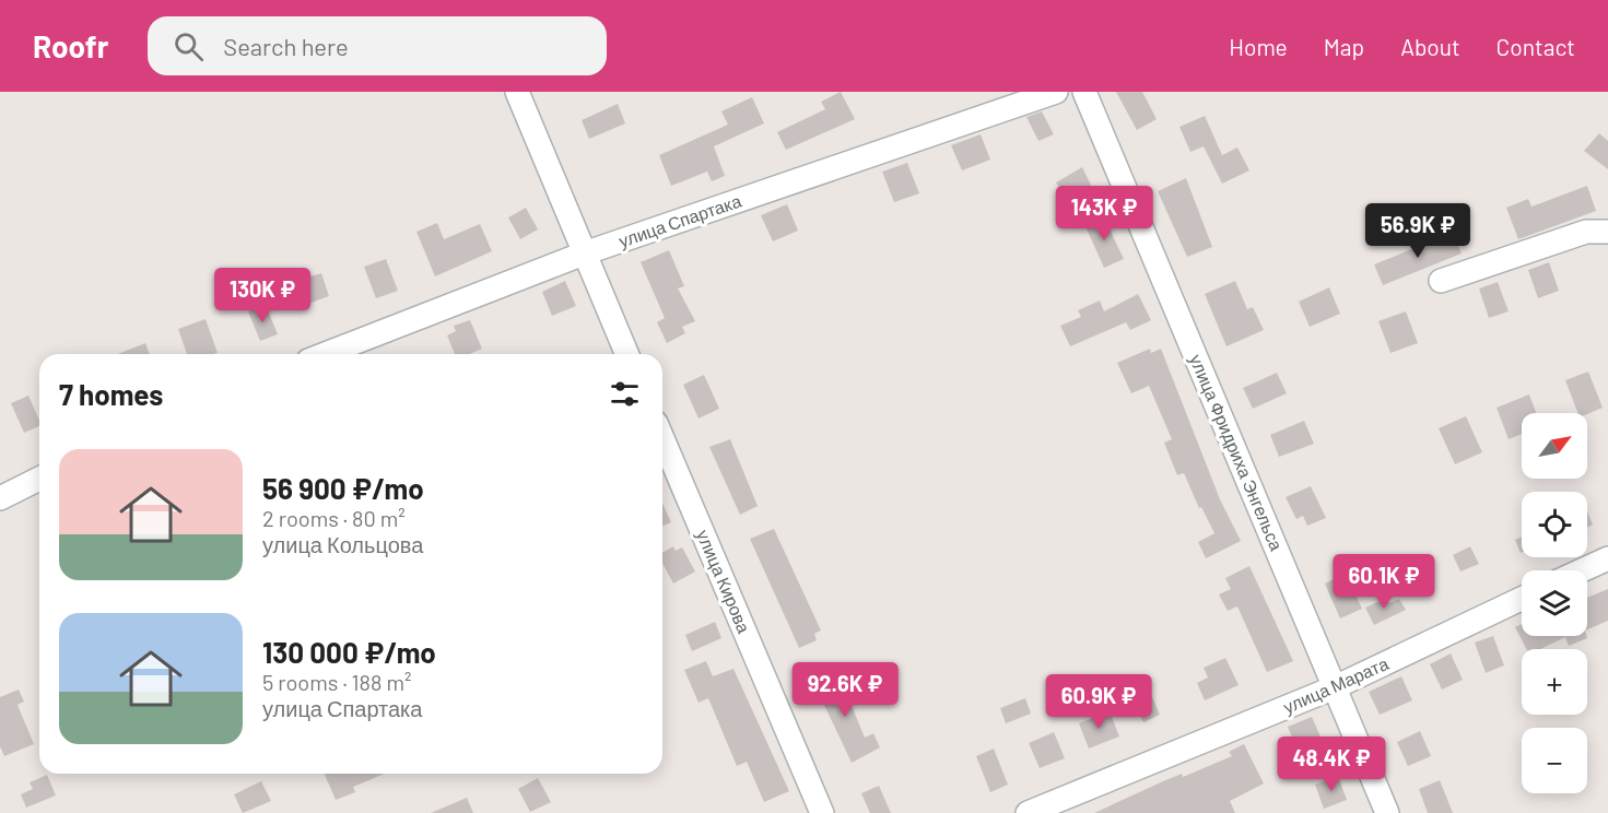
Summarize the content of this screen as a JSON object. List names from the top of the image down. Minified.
{"streets":{"street":["улица Спартака","улица Фридриха Энгельса","улица Кирова","улица Марата"]},"crossings":[["улица Фридриха Энгельса","улица Марата"]],"north":"top right","page":{"header":"Roofr","search":"Search here","nav":["Home","Map","About","Contact"],"price":["143K ₽","56.9K ₽","130K ₽","60.1K ₽","92.6K ₽","60.9K ₽","48.4K ₽"],"heading":"7 homes","map_buttons":["+","−"],"list":[{"name":"56 900 ₽/mo","note":"2 rooms · 80 m² · улица Кольцова"},{"name":"130 000 ₽/mo","note":"5 rooms · 188 m² · улица Спартака"}]}}
